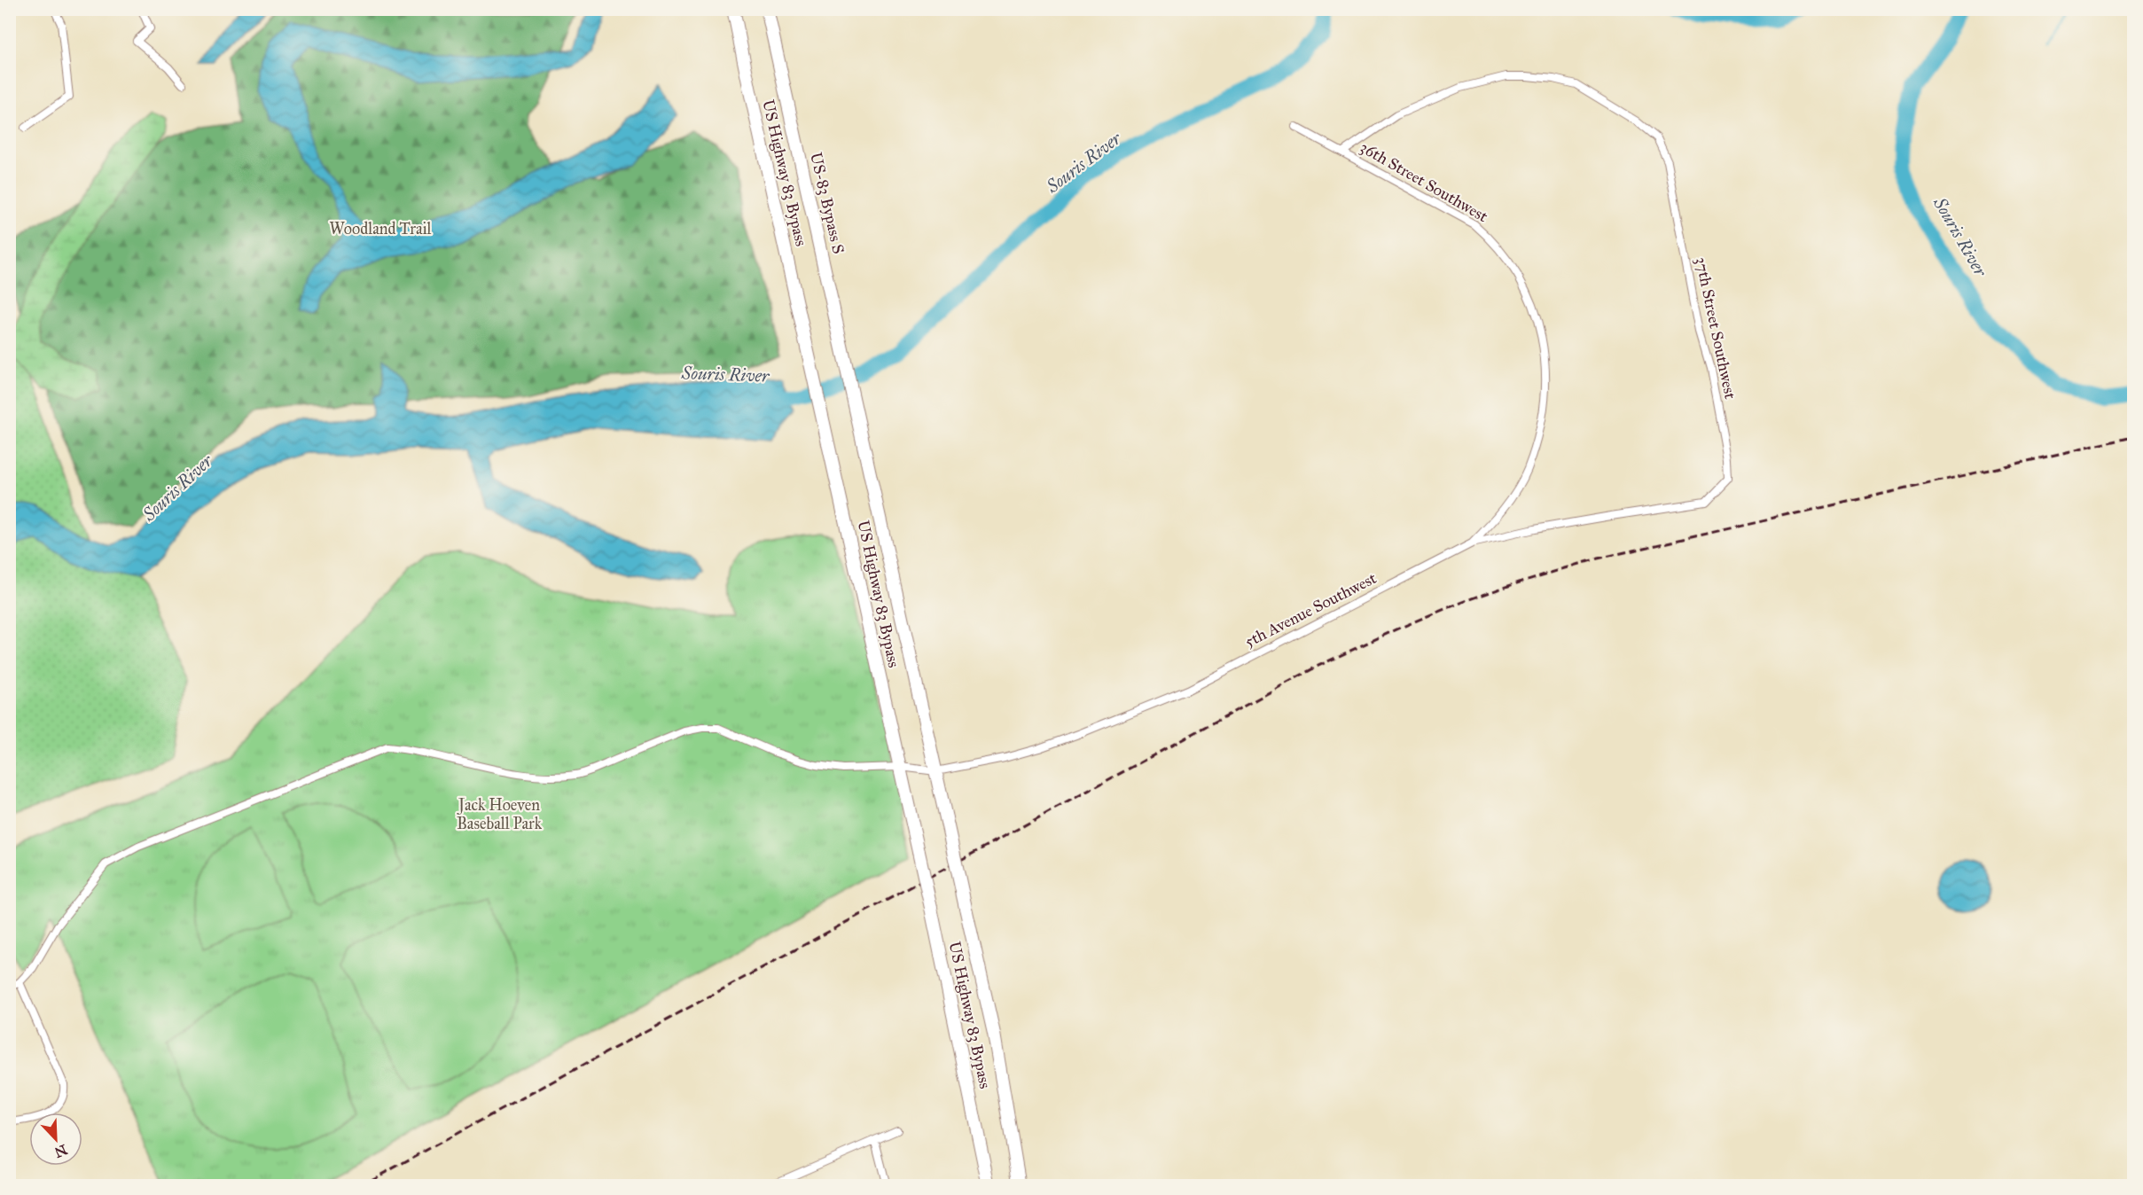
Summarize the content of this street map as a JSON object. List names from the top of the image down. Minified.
{"streets":{"highway":["US Highway 83 Bypass","US-83 Bypass S"],"street":["36th Street Southwest","37th Street Southwest","5th Avenue Southwest"]},"crossings":[["US Highway 83 Bypass","US-83 Bypass S"],["US Highway 83 Bypass","5th Avenue Southwest"],["36th Street Southwest","37th Street Southwest"],["36th Street Southwest","5th Avenue Southwest"],["37th Street Southwest","5th Avenue Southwest"]],"water":["Souris River"],"parks":["Woodland Trail","Jack Hoeven Baseball Park"],"north":"bottom right"}
